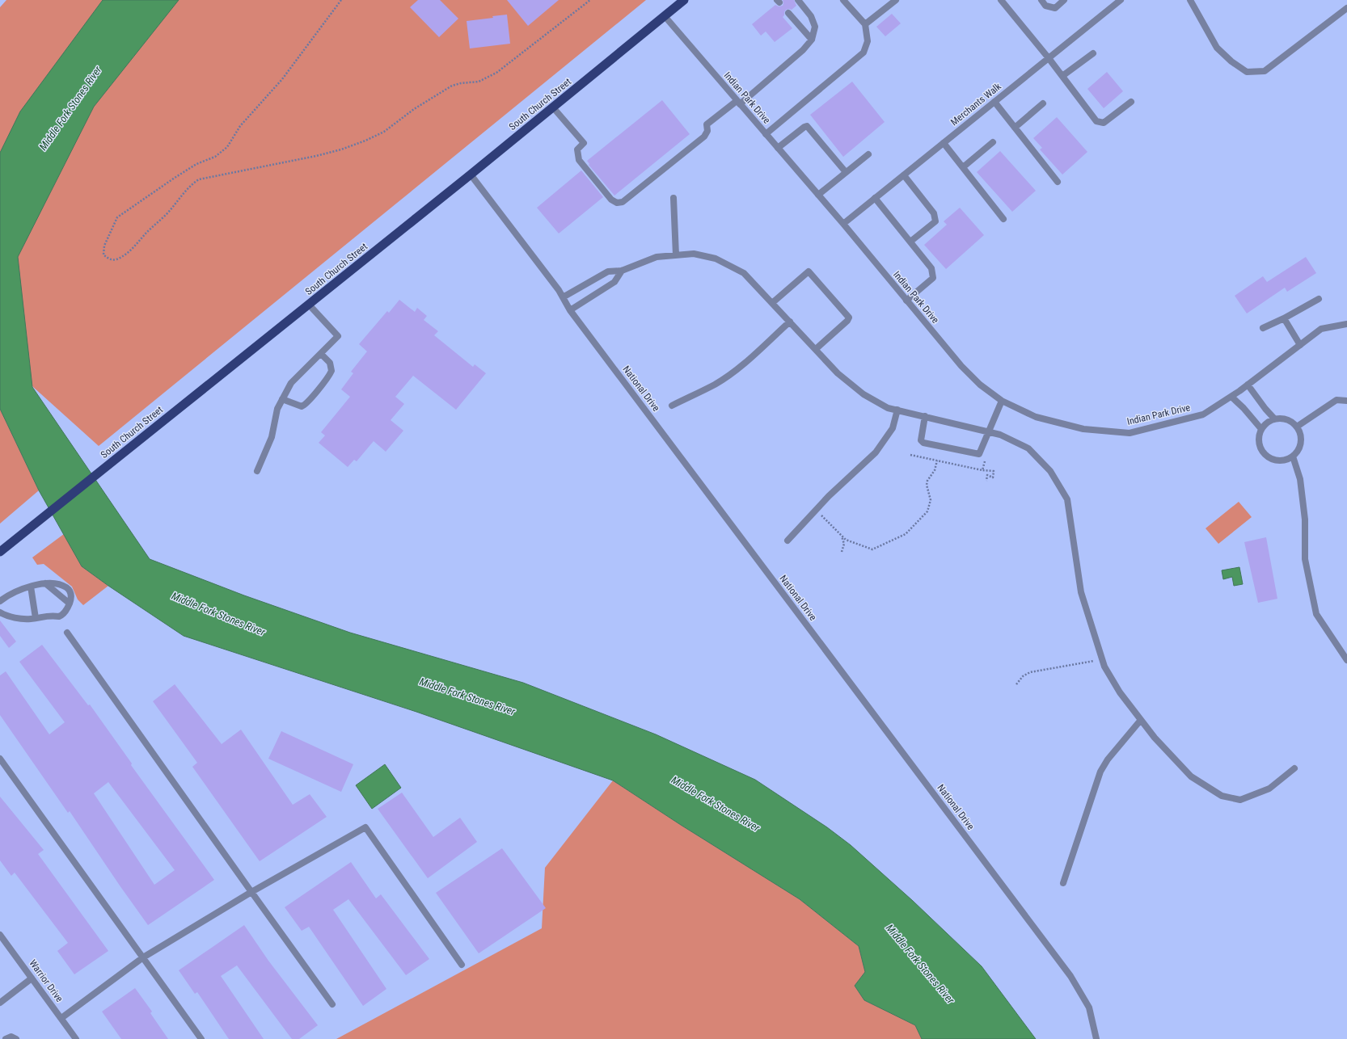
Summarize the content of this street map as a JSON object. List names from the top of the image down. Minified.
{"streets":{"highway":["South Church Street"],"street":["Indian Park Drive","Merchants Walk","National Drive","Warrior Drive"]},"crossings":[["Indian Park Drive","South Church Street"],["Indian Park Drive","Merchants Walk"],["South Church Street","National Drive"]],"water":["Middle Fork Stones River"]}
